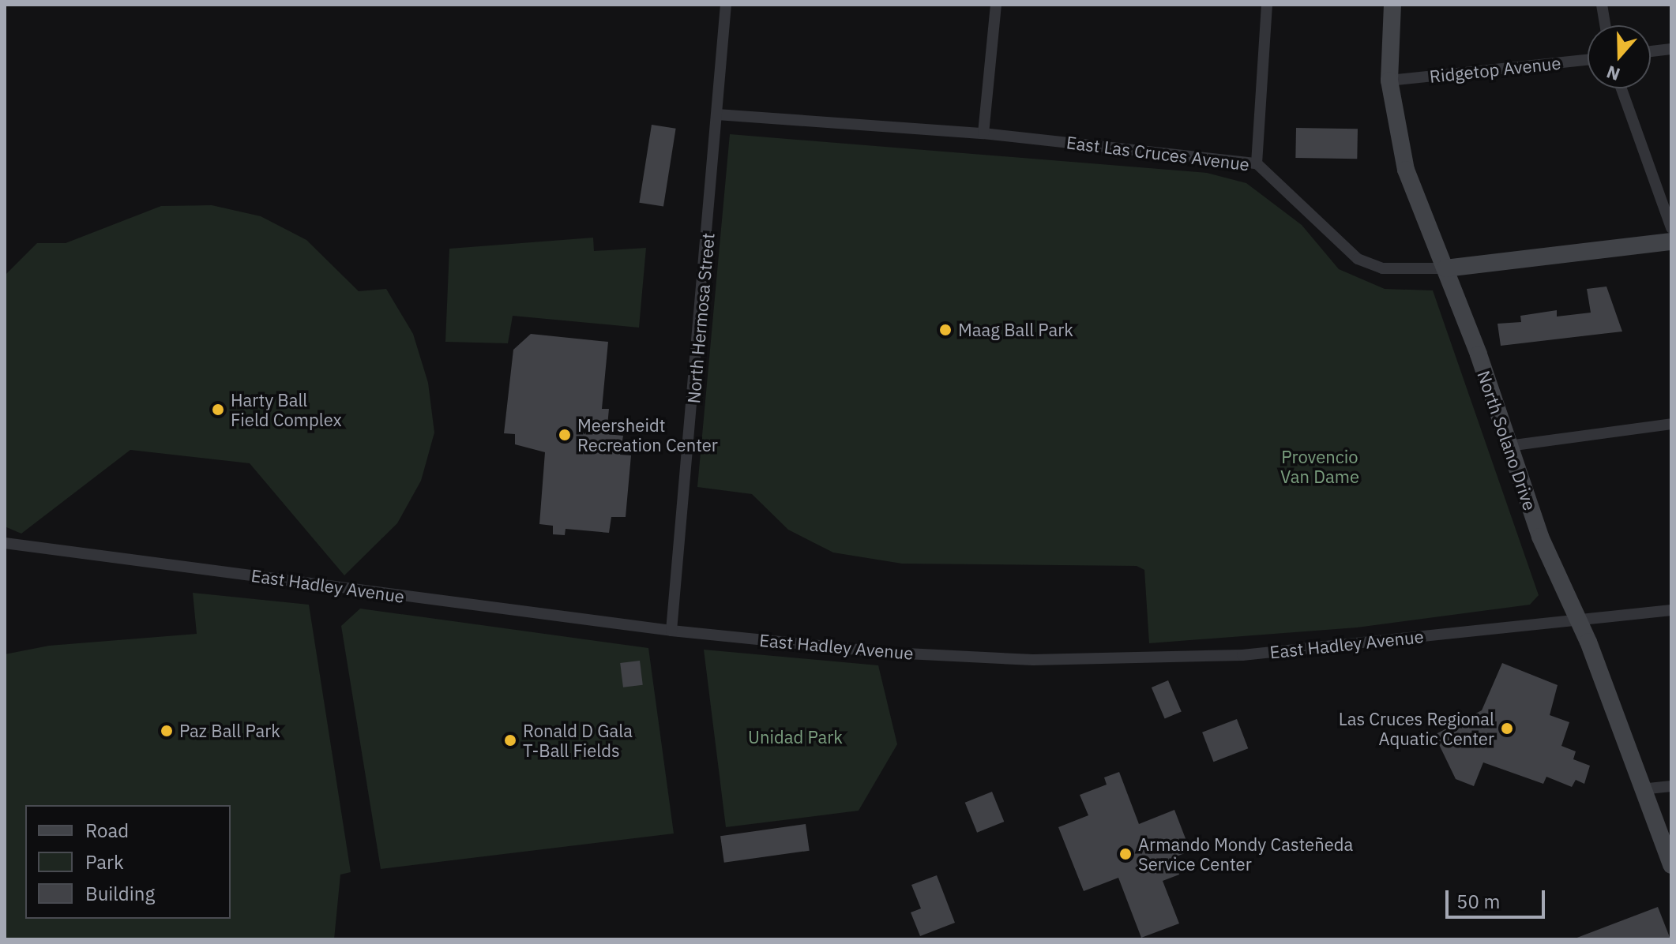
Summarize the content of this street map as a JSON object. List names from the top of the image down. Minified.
{"streets":{"main road":["East Las Cruces Avenue","North Solano Drive"],"street":["Ridgetop Avenue","North Hermosa Street","East Hadley Avenue"]},"crossings":[["Ridgetop Avenue","North Solano Drive"],["East Las Cruces Avenue","North Hermosa Street"],["East Las Cruces Avenue","North Solano Drive"],["North Hermosa Street","East Hadley Avenue"],["North Solano Drive","East Hadley Avenue"]],"parks":["Provencio Van Dame","Unidad Park"],"places":["Maag Ball Park","Harty Ball Field Complex","Meersheidt Recreation Center","Las Cruces Regional Aquatic Center","Paz Ball Park","Ronald D Gala T-Ball Fields","Armando Mondy Casteñeda Service Center"],"legend":["Road","Park","Building"],"scale_bar":"50 m","north":"bottom"}
